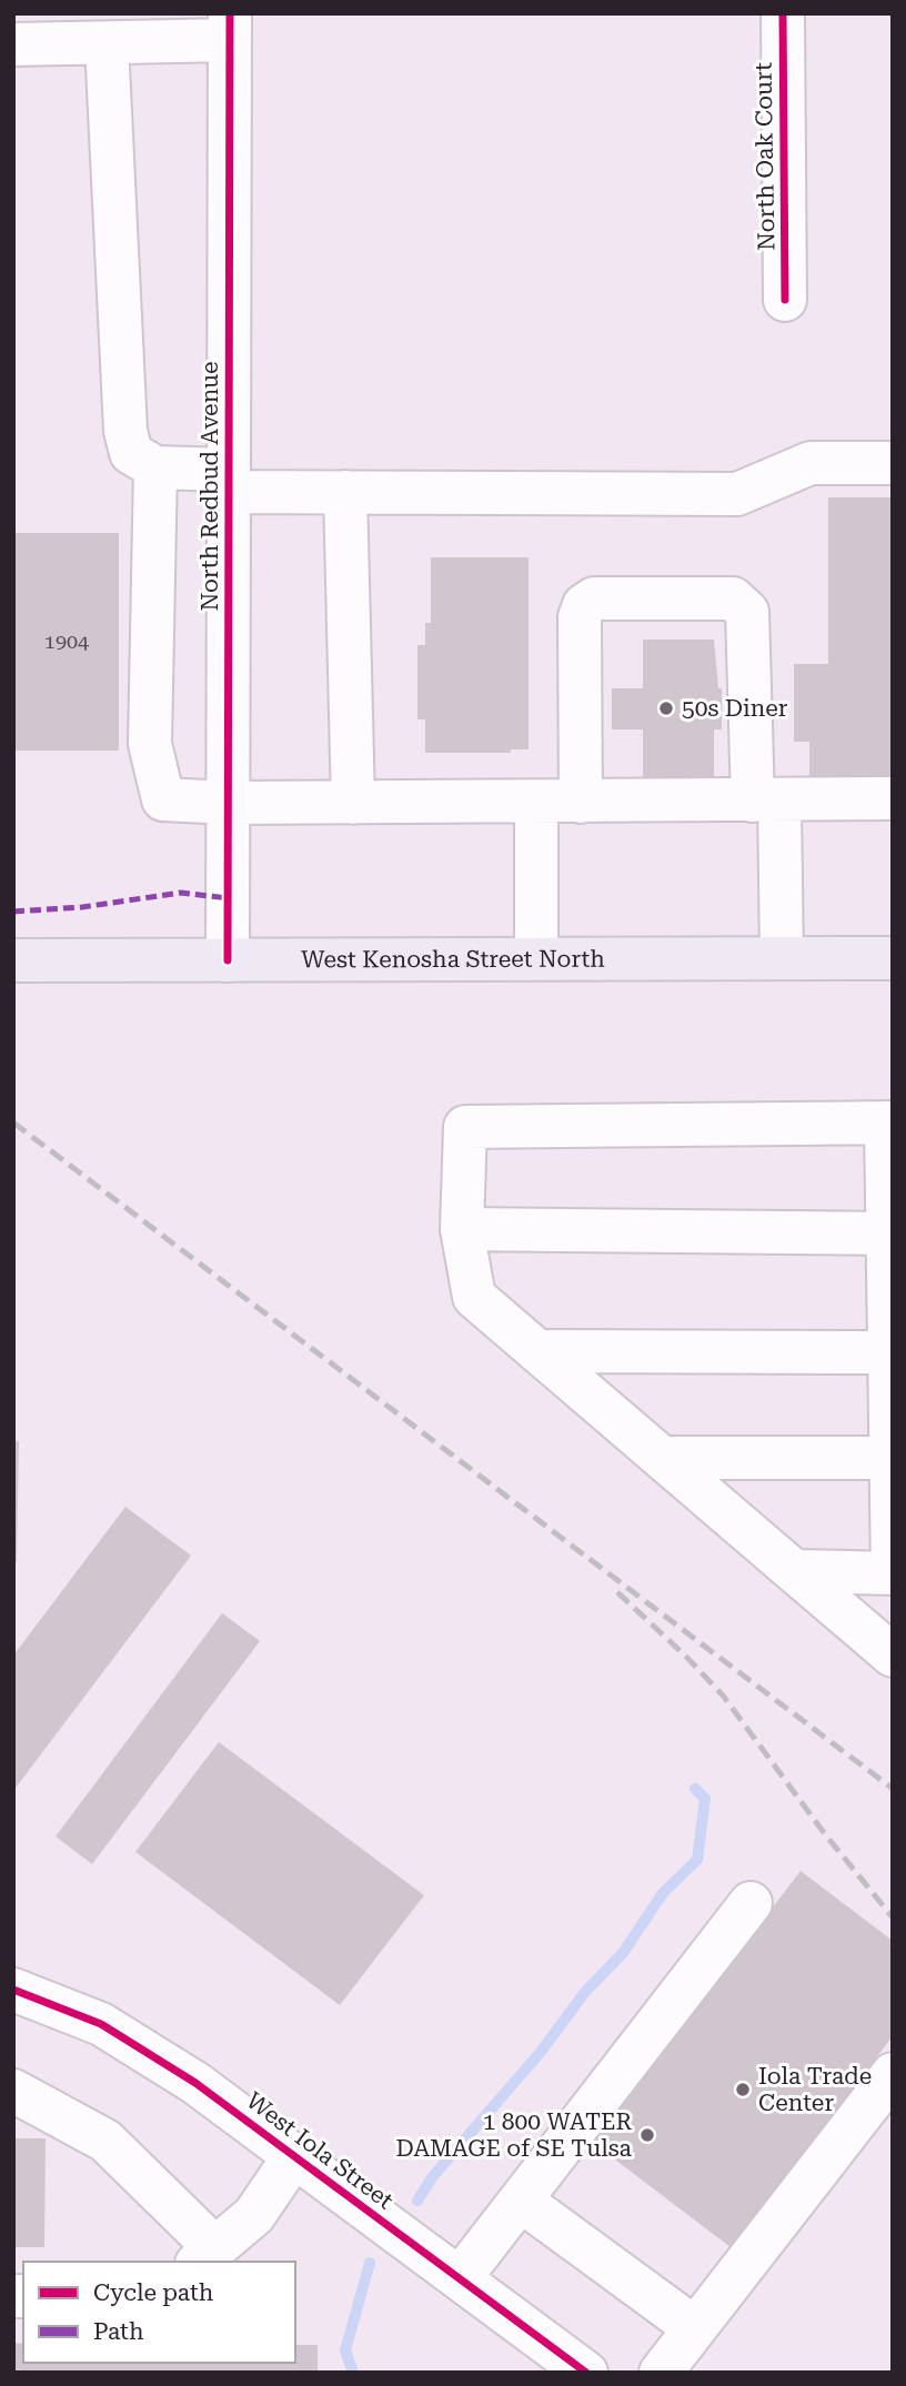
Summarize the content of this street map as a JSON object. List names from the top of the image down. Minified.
{"streets":{"main road":["West Kenosha Street North"],"street":["North Oak Court","North Redbud Avenue","West Iola Street"]},"crossings":[["North Redbud Avenue","West Kenosha Street North"]],"places":["50s Diner","Iola Trade Center","1 800 WATER DAMAGE of SE Tulsa"],"house_numbers":["1904"],"legend":["Cycle path","Path"]}
